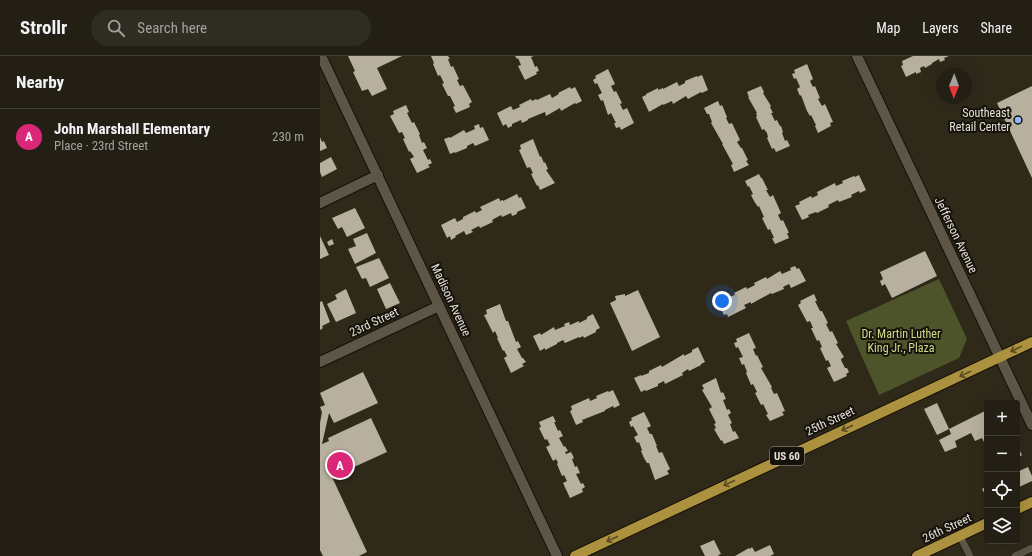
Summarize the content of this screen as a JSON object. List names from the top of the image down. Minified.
{"streets":{"main road":["25th Street","US 60","26th Street"],"street":["Jefferson Avenue","Madison Avenue","23rd Street"]},"crossings":[["Jefferson Avenue","25th Street"],["Madison Avenue","23rd Street"]],"one_way":["25th Street"],"parks":["Dr. Martin Luther King Jr., Plaza"],"places":["Southeast Retail Center"],"north":"bottom","page":{"header":"Strollr","search":"Search here","nav":["Map","Layers","Share"],"heading":"Nearby","list":[{"mark":"A","name":"John Marshall Elementary","note":"Place · 23rd Street","value":"230 m"}],"map_buttons":["+","−"],"pins":"A"}}
